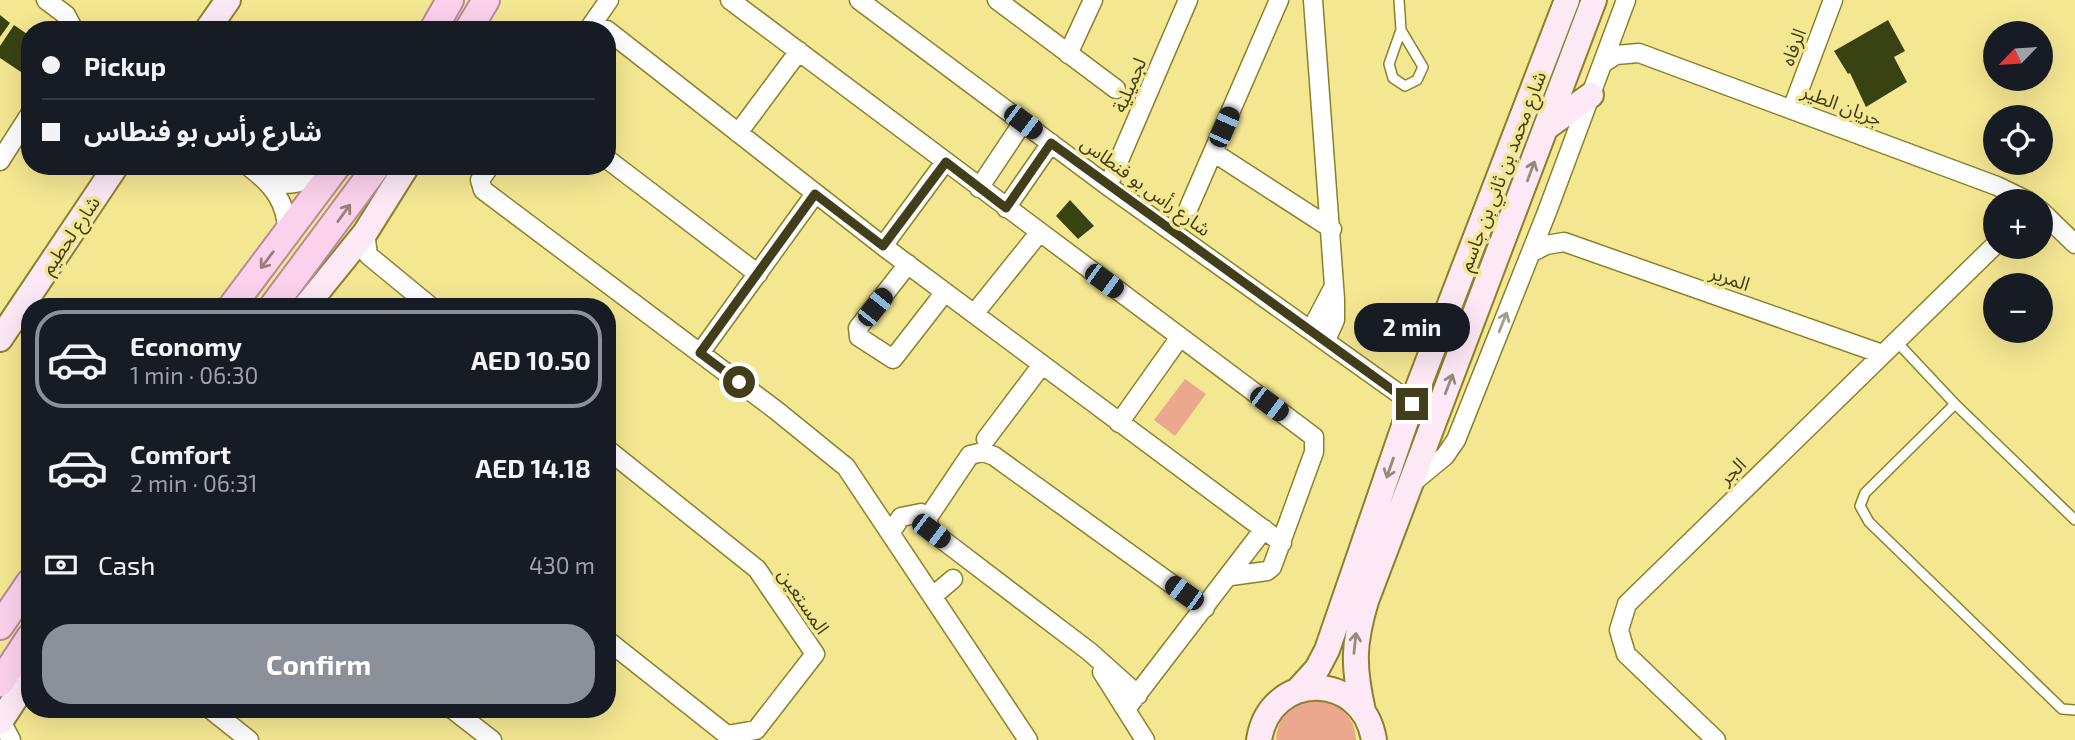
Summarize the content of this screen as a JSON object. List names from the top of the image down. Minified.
{"streets":{"main road":["شارع محمد بن ثاني بن جاسم","شارع لحطيم"],"street":["الرفاه","لجميلية","جريان الطير","شارع رأس بو فنطاس","المرير","الجر","المستعين"]},"crossings":[["الرفاه","جريان الطير"],["لجميلية","شارع رأس بو فنطاس"],["شارع محمد بن ثاني بن جاسم","شارع رأس بو فنطاس"],["المرير","الجر"]],"north":"bottom left","page":{"map_buttons":["+","−"],"banner":["Pickup","شارع رأس بو فنطاس"],"bubble":"2 min","list":[{"name":"Economy","note":"1 min · 06:30","value":"AED 10.50"},{"name":"Comfort","note":"2 min · 06:31","value":"AED 14.18"}],"pay":["Cash","430 m"],"buttons":"Confirm"}}
